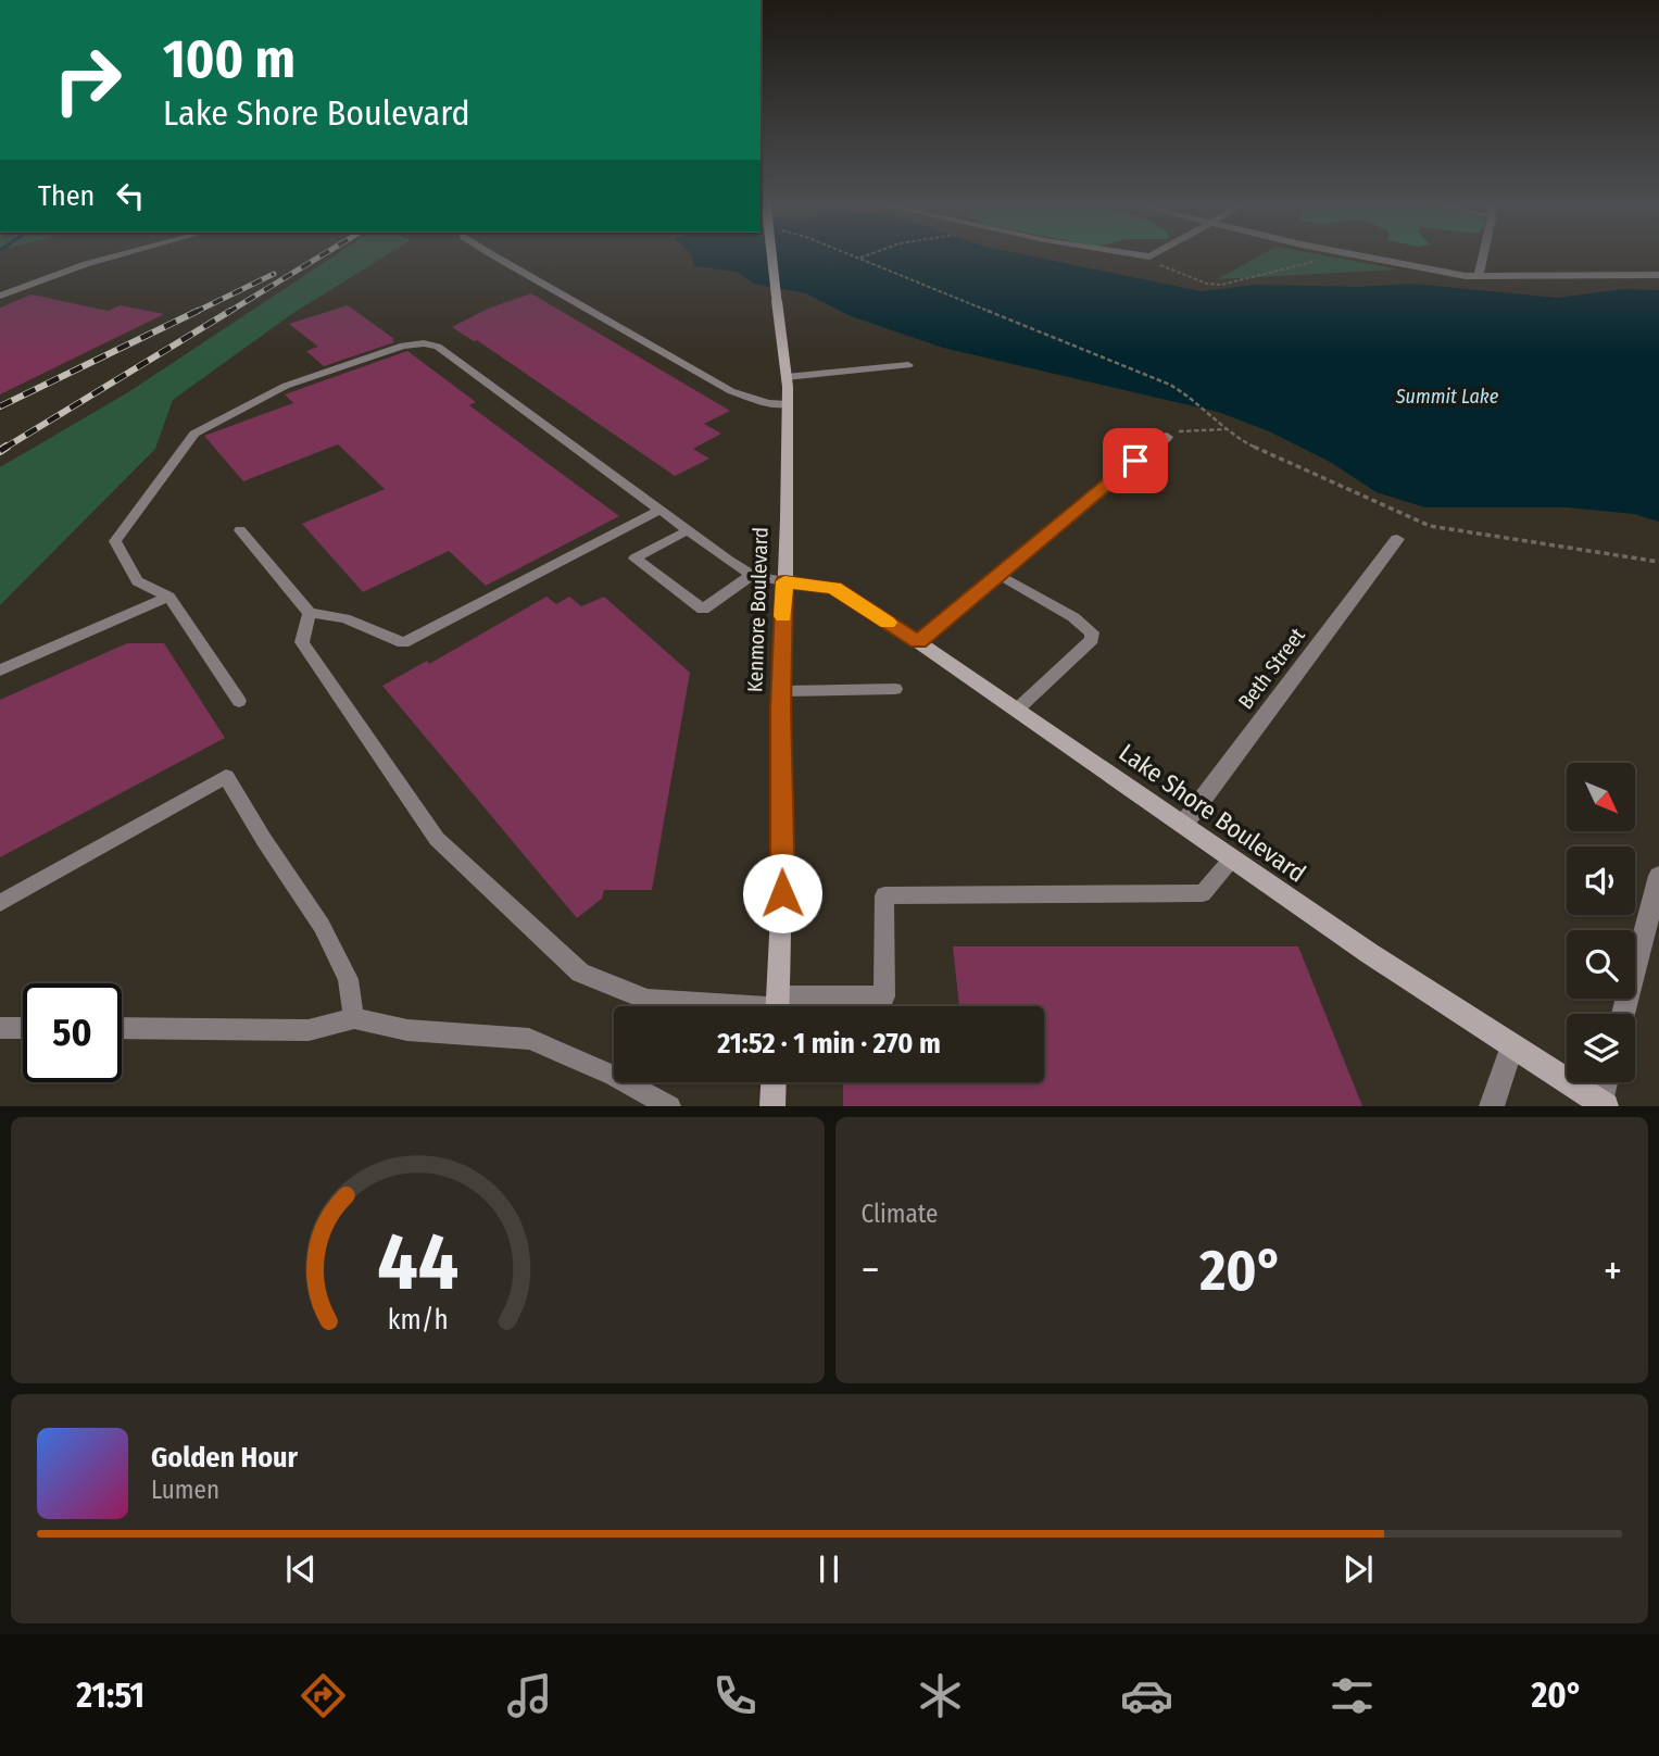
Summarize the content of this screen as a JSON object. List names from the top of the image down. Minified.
{"streets":{"main road":["Kenmore Boulevard","Lake Shore Boulevard"],"street":["Beth Street"]},"crossings":[["Kenmore Boulevard","Lake Shore Boulevard"],["Beth Street","Lake Shore Boulevard"]],"water":["Summit Lake"],"north":"bottom right","page":{"turn":["100 m","Lake Shore Boulevard"],"then":"Then","limit":"50","trip":"21:52 · 1 min · 270 m","tile":"Climate","heat":["−","20°","+"],"song":["Golden Hour","Lumen"],"tabs":["21:51","20°"],"gauge":["44","km/h"]}}
